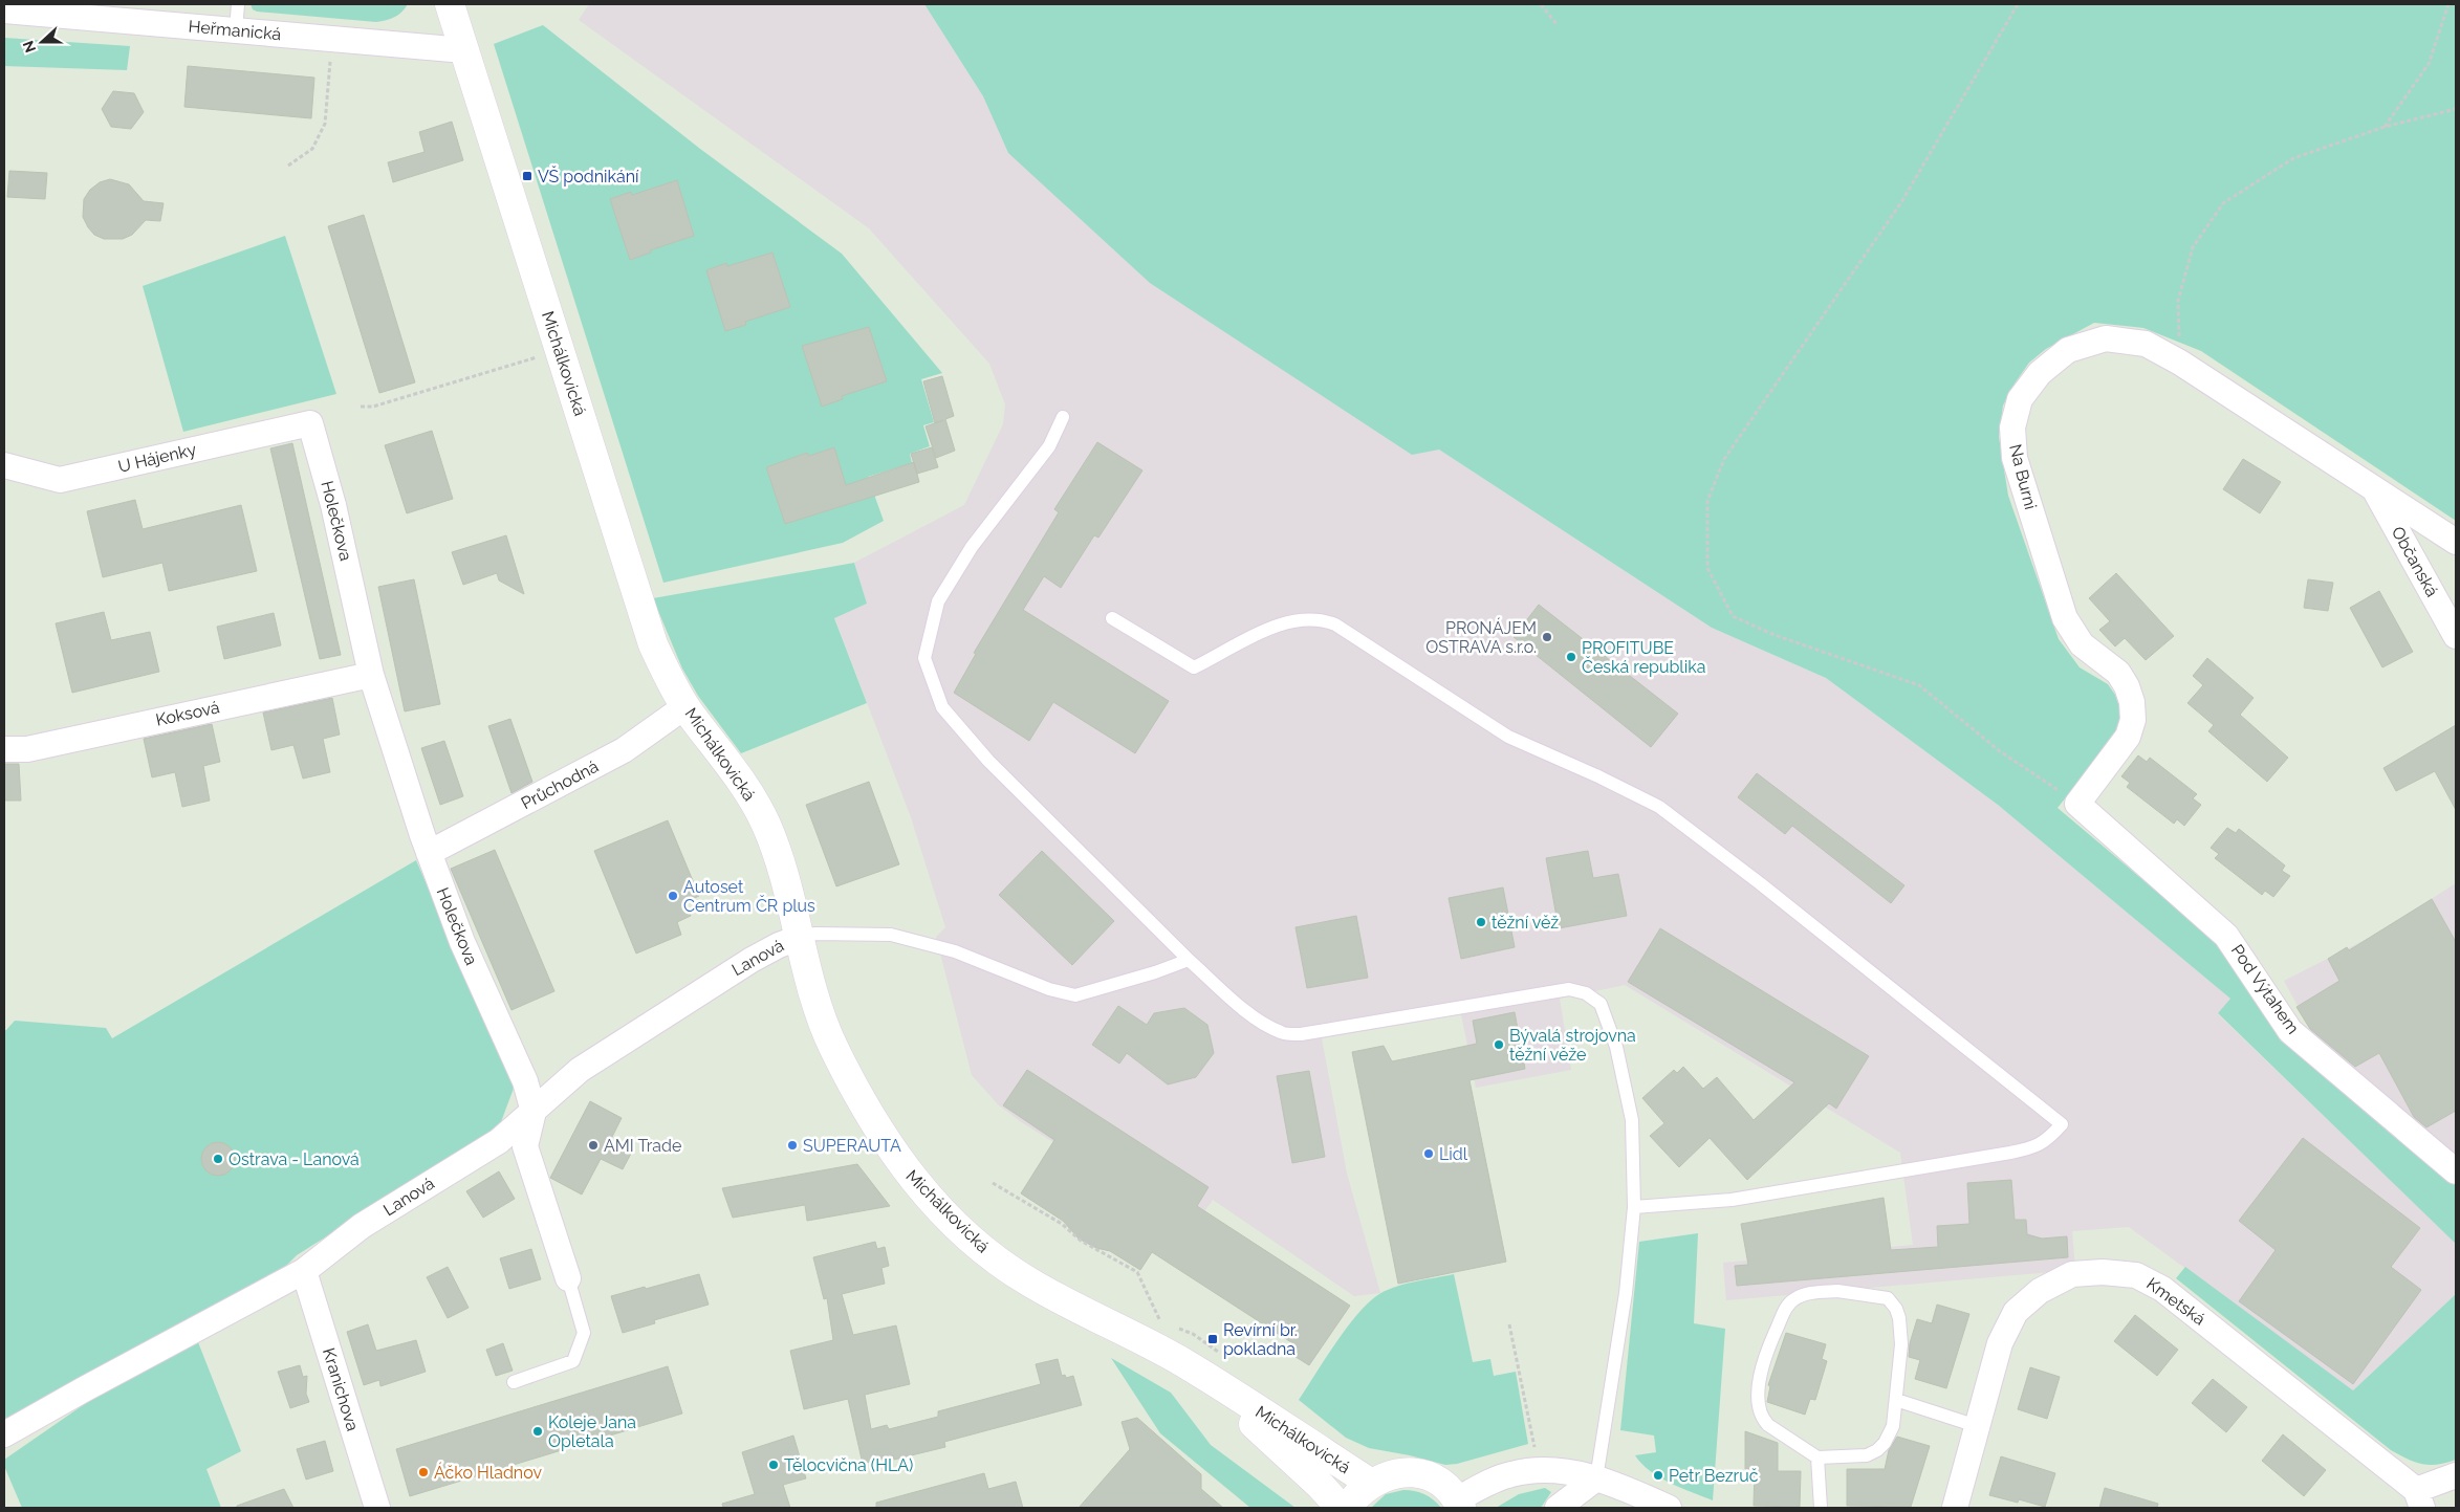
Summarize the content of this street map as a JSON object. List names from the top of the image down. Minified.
{"streets":{"street":["Heřmanická","Michálkovická","U Hájenky","Na Burni","Holečkova","Občanská","Koksová","Průchodná","Lanová","Pod Výtahem","Kmetská","Kranichova"]},"crossings":[["Heřmanická","Michálkovická"],["Michálkovická","Průchodná"],["Michálkovická","Lanová"],["U Hájenky","Holečkova"],["Na Burni","Občanská"],["Na Burni","Pod Výtahem"],["Holečkova","Koksová"],["Holečkova","Průchodná"],["Holečkova","Lanová"],["Lanová","Kranichova"]],"places":{"transit":["VŠ podnikání","Revírní br. pokladna"],"other":["PRONÁJEM OSTRAVA s.r.o.","PROFITUBE Česká republika","Autoset Centrum ČR plus","těžní věž","Bývalá strojovna těžní věže","AMI Trade","SUPERAUTA","Lidl","Ostrava - Lanová","Koleje Jana Opletala","Tělocvična (HLA)","Áčko Hladnov","Petr Bezruč"]},"north":"left"}
